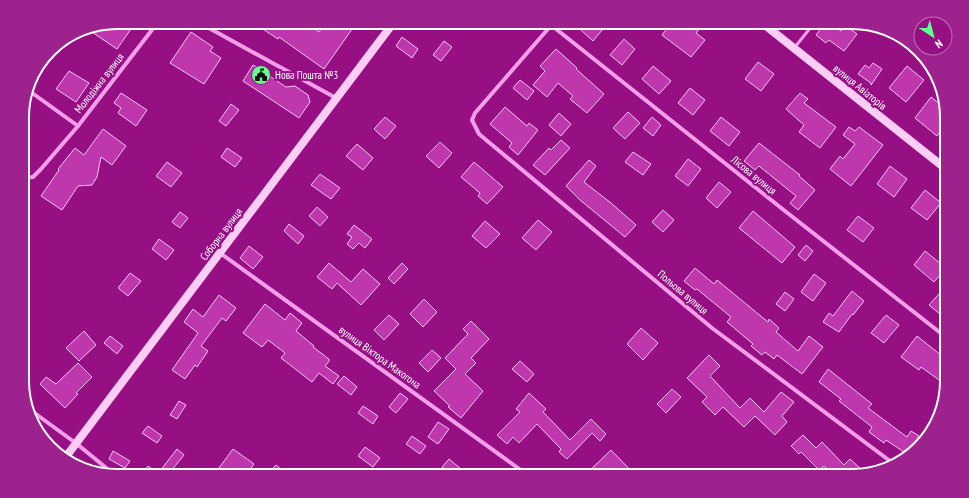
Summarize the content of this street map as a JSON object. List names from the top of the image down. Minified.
{"streets":{"main road":["вулиця Авіаторів","Соборна вулиця"],"street":["Молодіжна вулиця","Лісова вулиця","Польова вулиця","вулиця Віктора Макогона"]},"crossings":[["Соборна вулиця","вулиця Віктора Макогона"]],"places":{"public building":["Нова Пошта №3"]},"north":"bottom right"}
